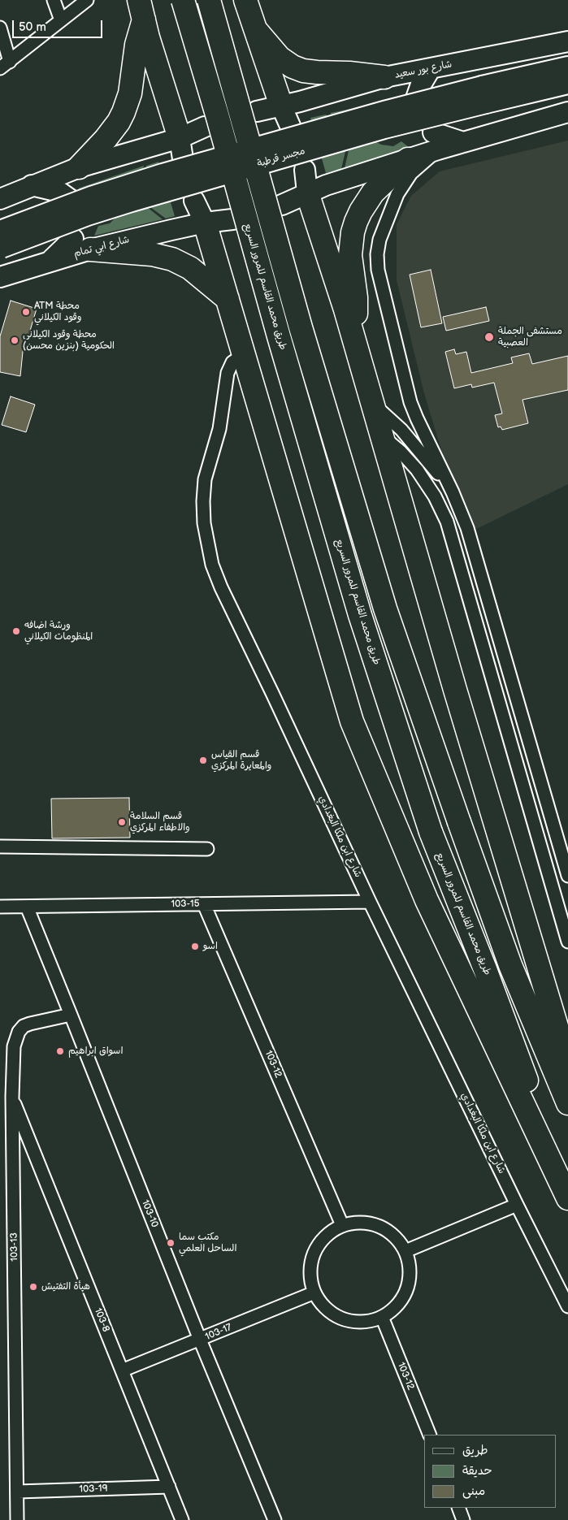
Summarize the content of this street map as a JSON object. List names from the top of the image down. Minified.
{"streets":{"highway":["طريق محمد القاسم للمرور السريع"],"main road":["شارع بور سعيد","مجسر قرطبة","شارع ابي تمام"],"street":["شارع ابن ملكا البغدادي","103-15","103-12","103-10","103-13","103-8","103-17","103-19"]},"crossings":[["شارع ابن ملكا البغدادي","103-15"],["103-15","103-12"],["103-15","103-10"],["103-12","103-17"],["103-10","103-13"],["103-10","103-17"],["103-13","103-8"],["103-13","103-19"],["103-8","103-17"],["103-8","103-19"]],"places":["ATM محطة وقود الكيلاني","مستشفى الجملة العصبية","محطة وقود الكيلاني الحكومية (بنزين محسن)","ورشة اضافه المنظومات الكيلاني","قسم القياس والمعايرة المركزي","قسم السلامة والاطفاء المركزي","اسو","اسواق ابراهيم","مكتب سما الساحل العلمي","هيأة التفتيش"],"legend":["طريق","حديقة","مبنى"],"scale_bar":"50 m"}
